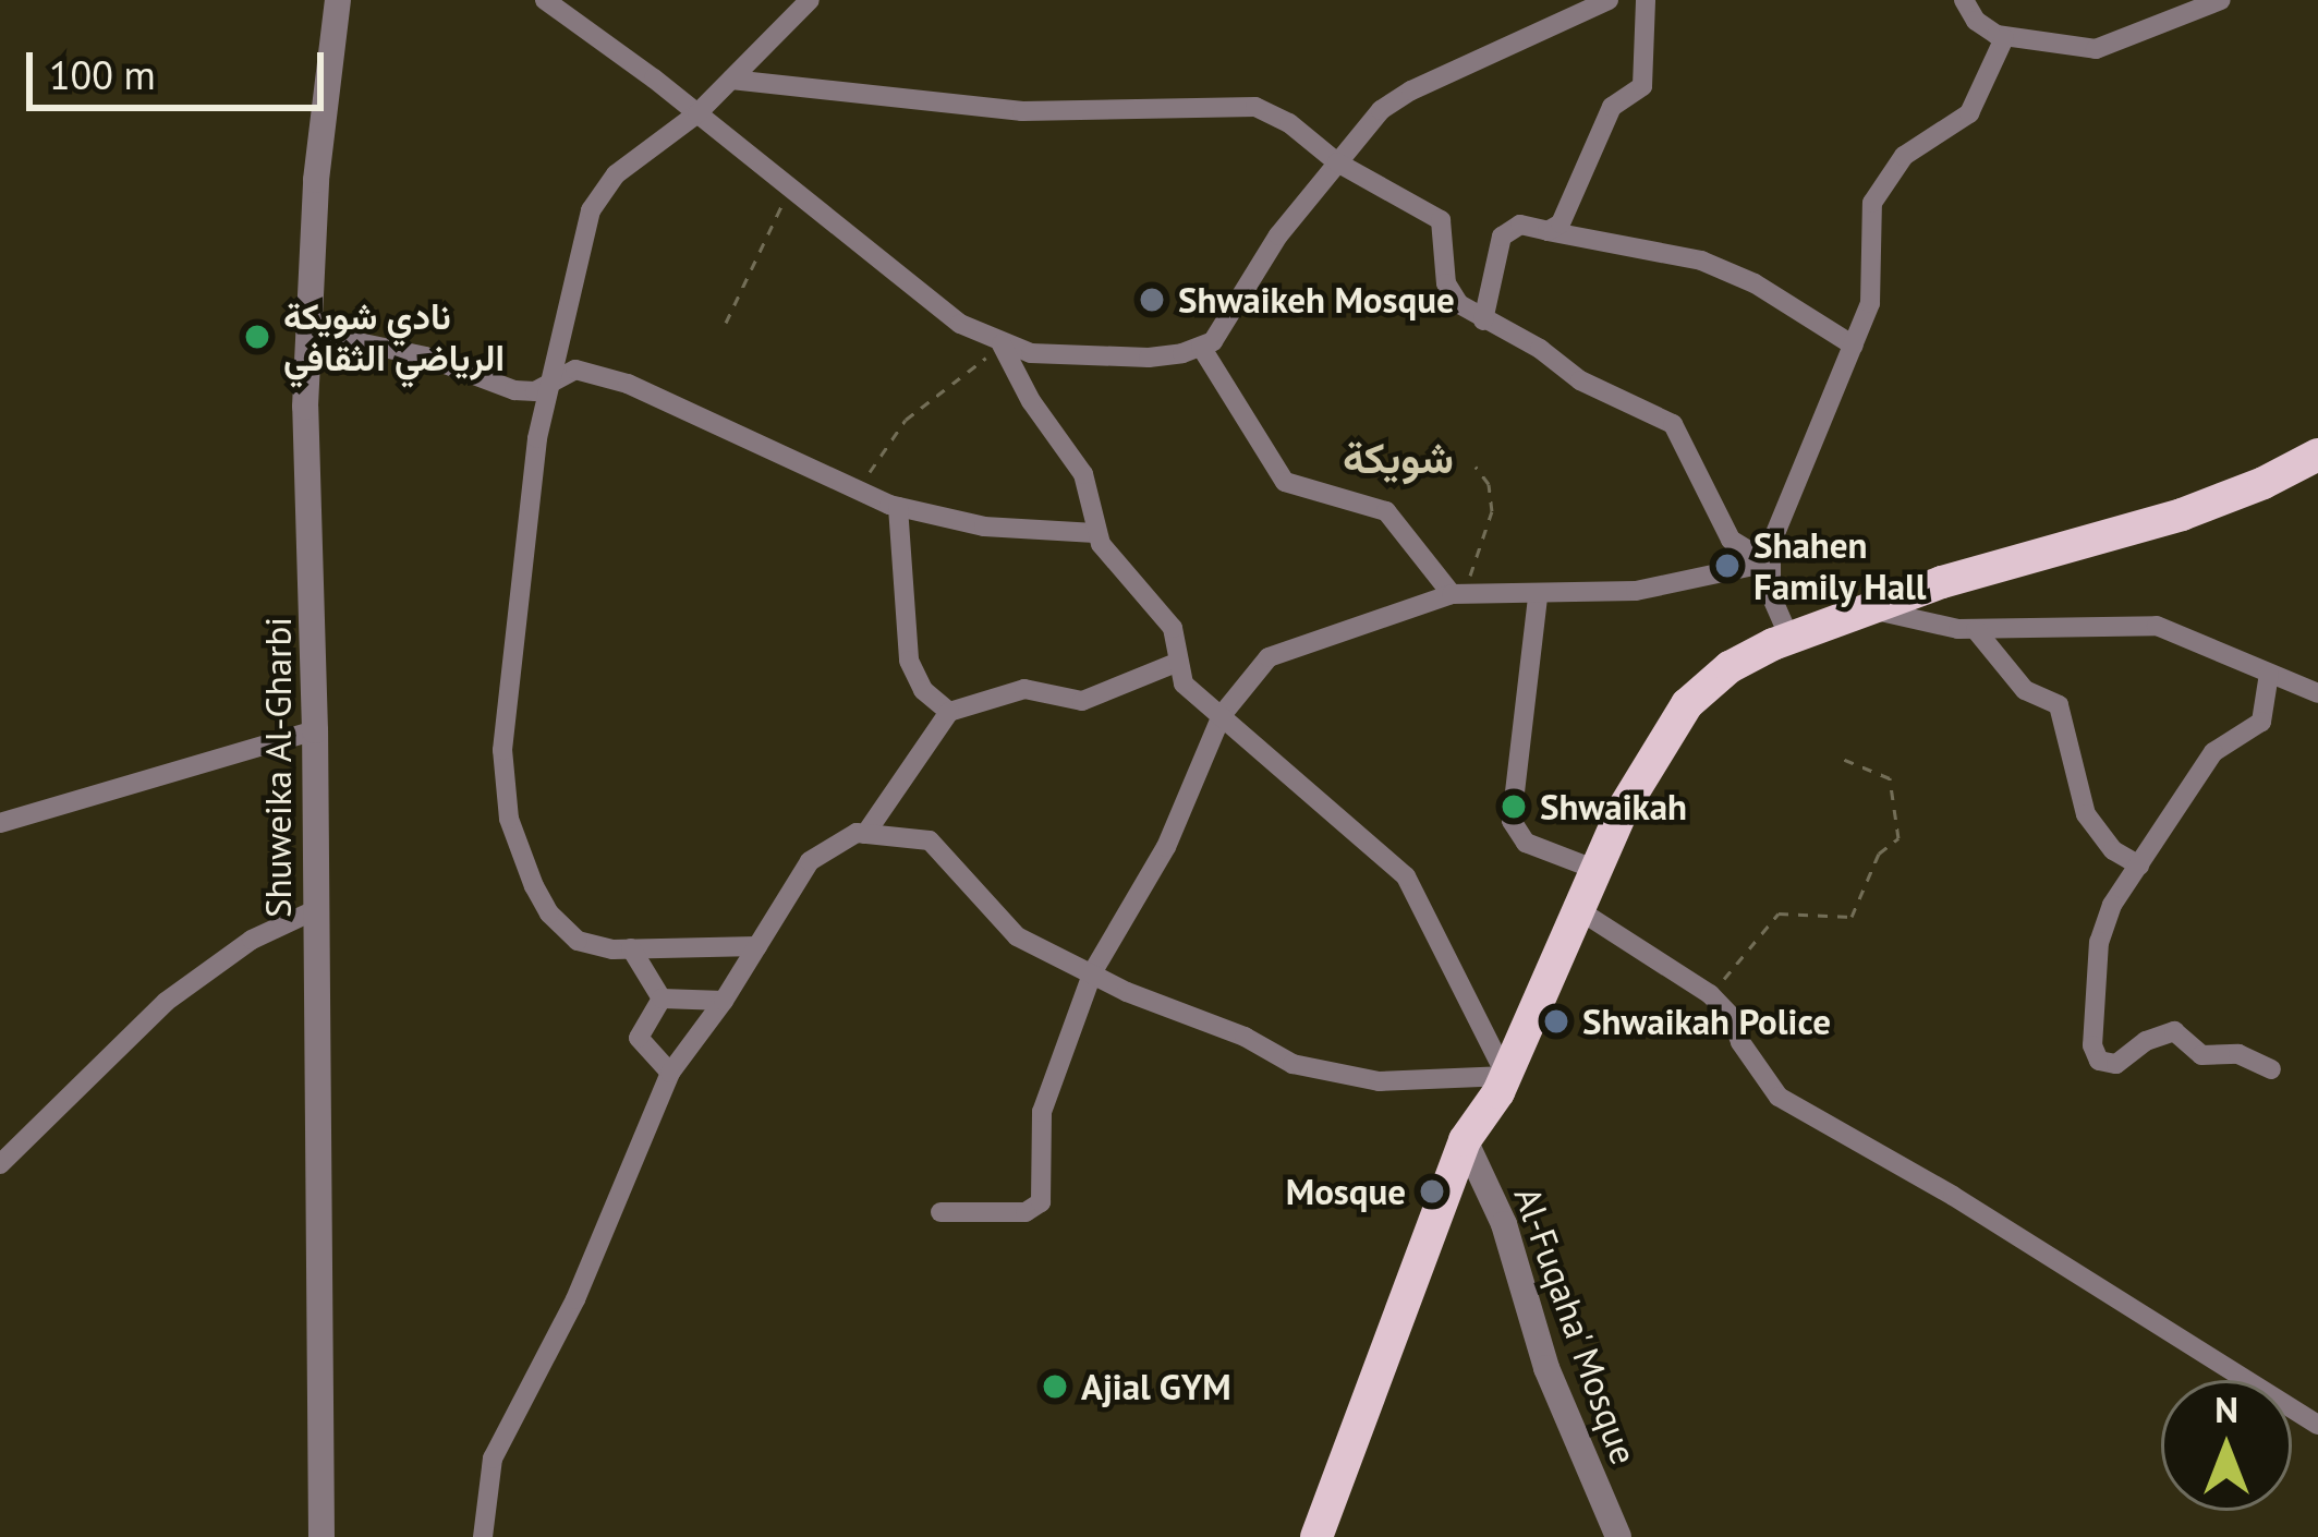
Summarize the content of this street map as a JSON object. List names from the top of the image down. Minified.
{"streets":{"street":["Shuweika Al-Gharbi","Al-Fuqaha' Mosque"]},"districts":["شويكة"],"places":["Shwaikeh Mosque","نادي شويكة الرياضي الثقافي","Shahen Family Hall","Shwaikah","Shwaikah Police","Mosque","Ajial GYM"],"scale_bar":"100 m","north":"top"}
